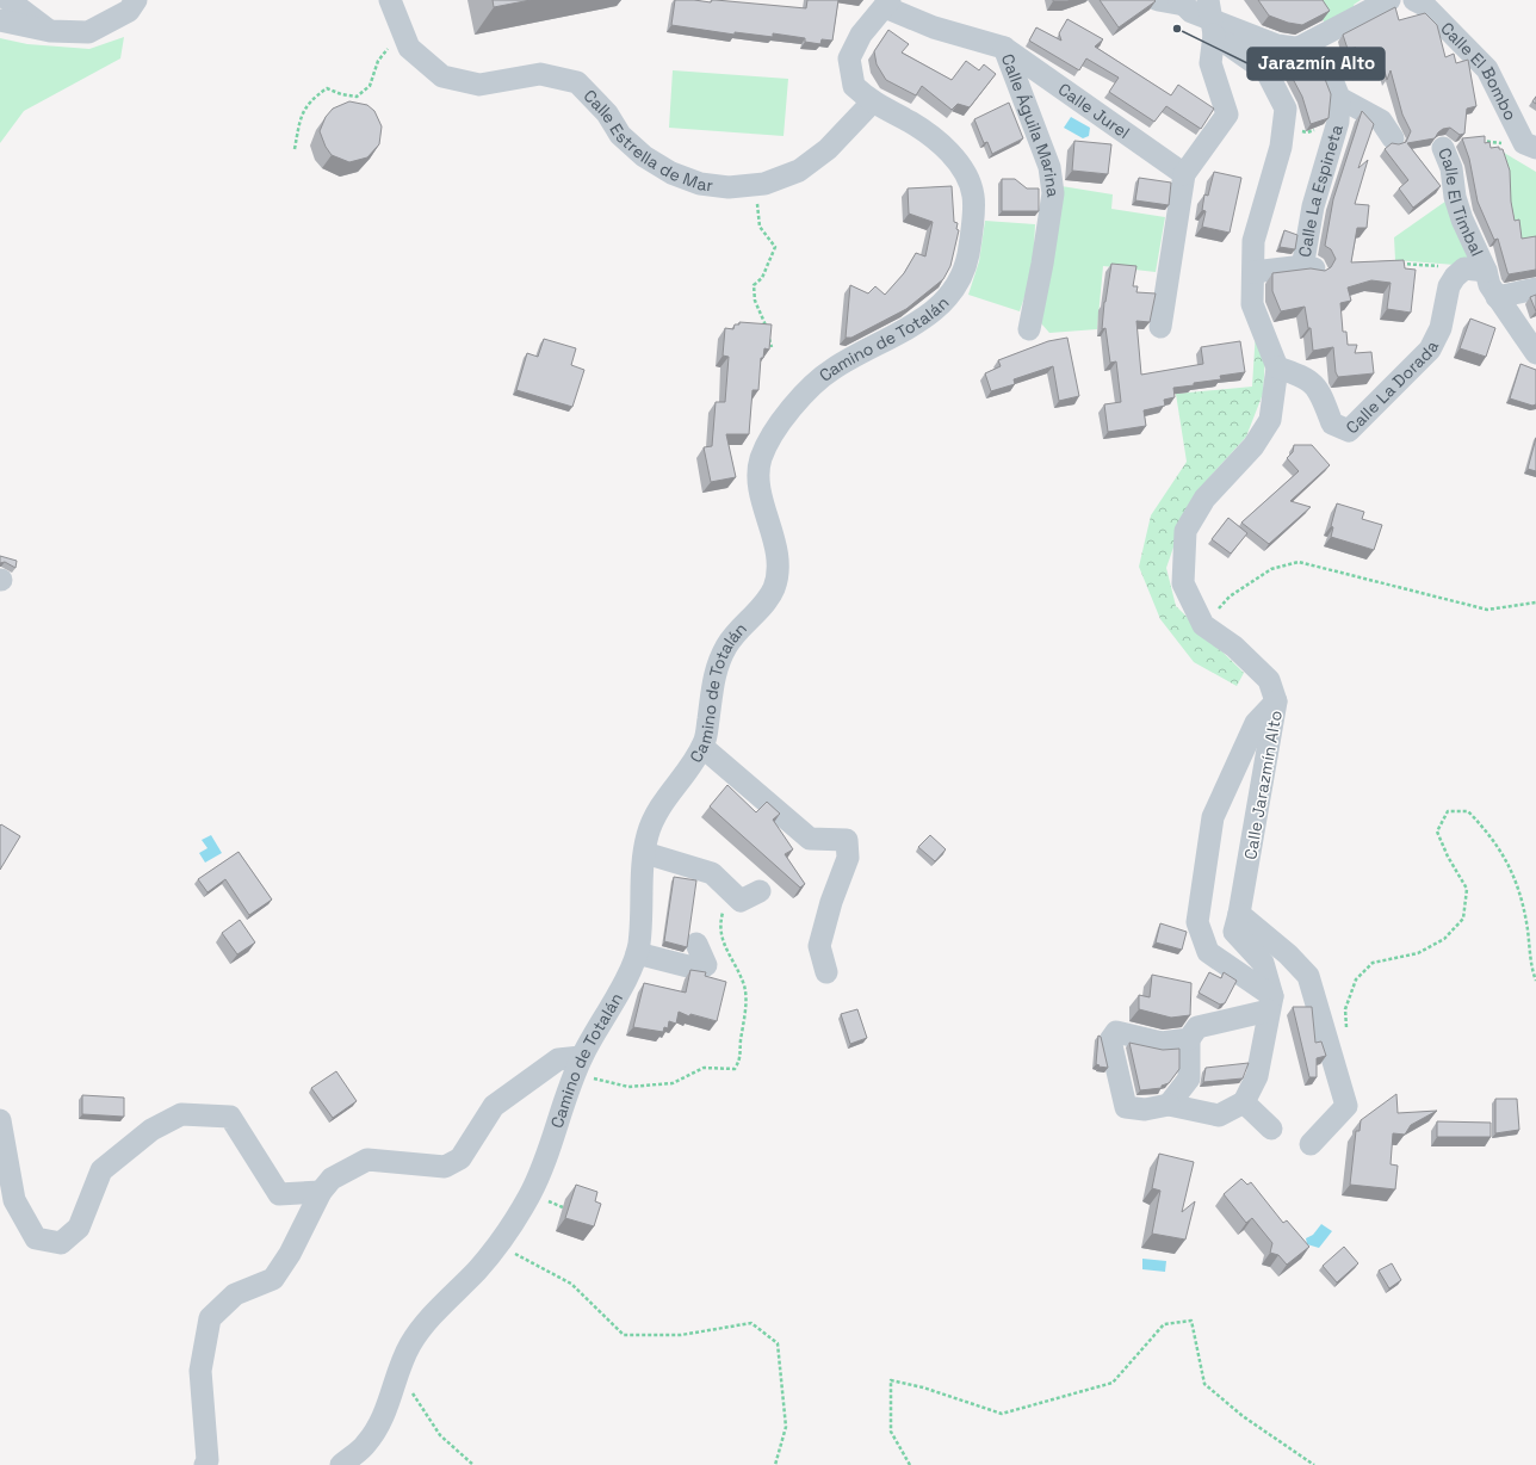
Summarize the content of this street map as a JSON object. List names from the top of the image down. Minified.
{"streets":{"street":["Calle El Bombo","Calle Jurel","Calle Águila Marina","Calle Estrella de Mar","Calle La Espineta","Calle El Timbal","Camino de Totalán","Calle La Dorada","Calle Jarazmín Alto"]},"crossings":[["Calle Jurel","Calle Águila Marina"],["Calle Águila Marina","Camino de Totalán"],["Calle Estrella de Mar","Camino de Totalán"],["Calle La Espineta","Calle Jarazmín Alto"],["Calle El Timbal","Calle La Dorada"],["Calle La Dorada","Calle Jarazmín Alto"]],"places":["Jarazmín Alto"]}
